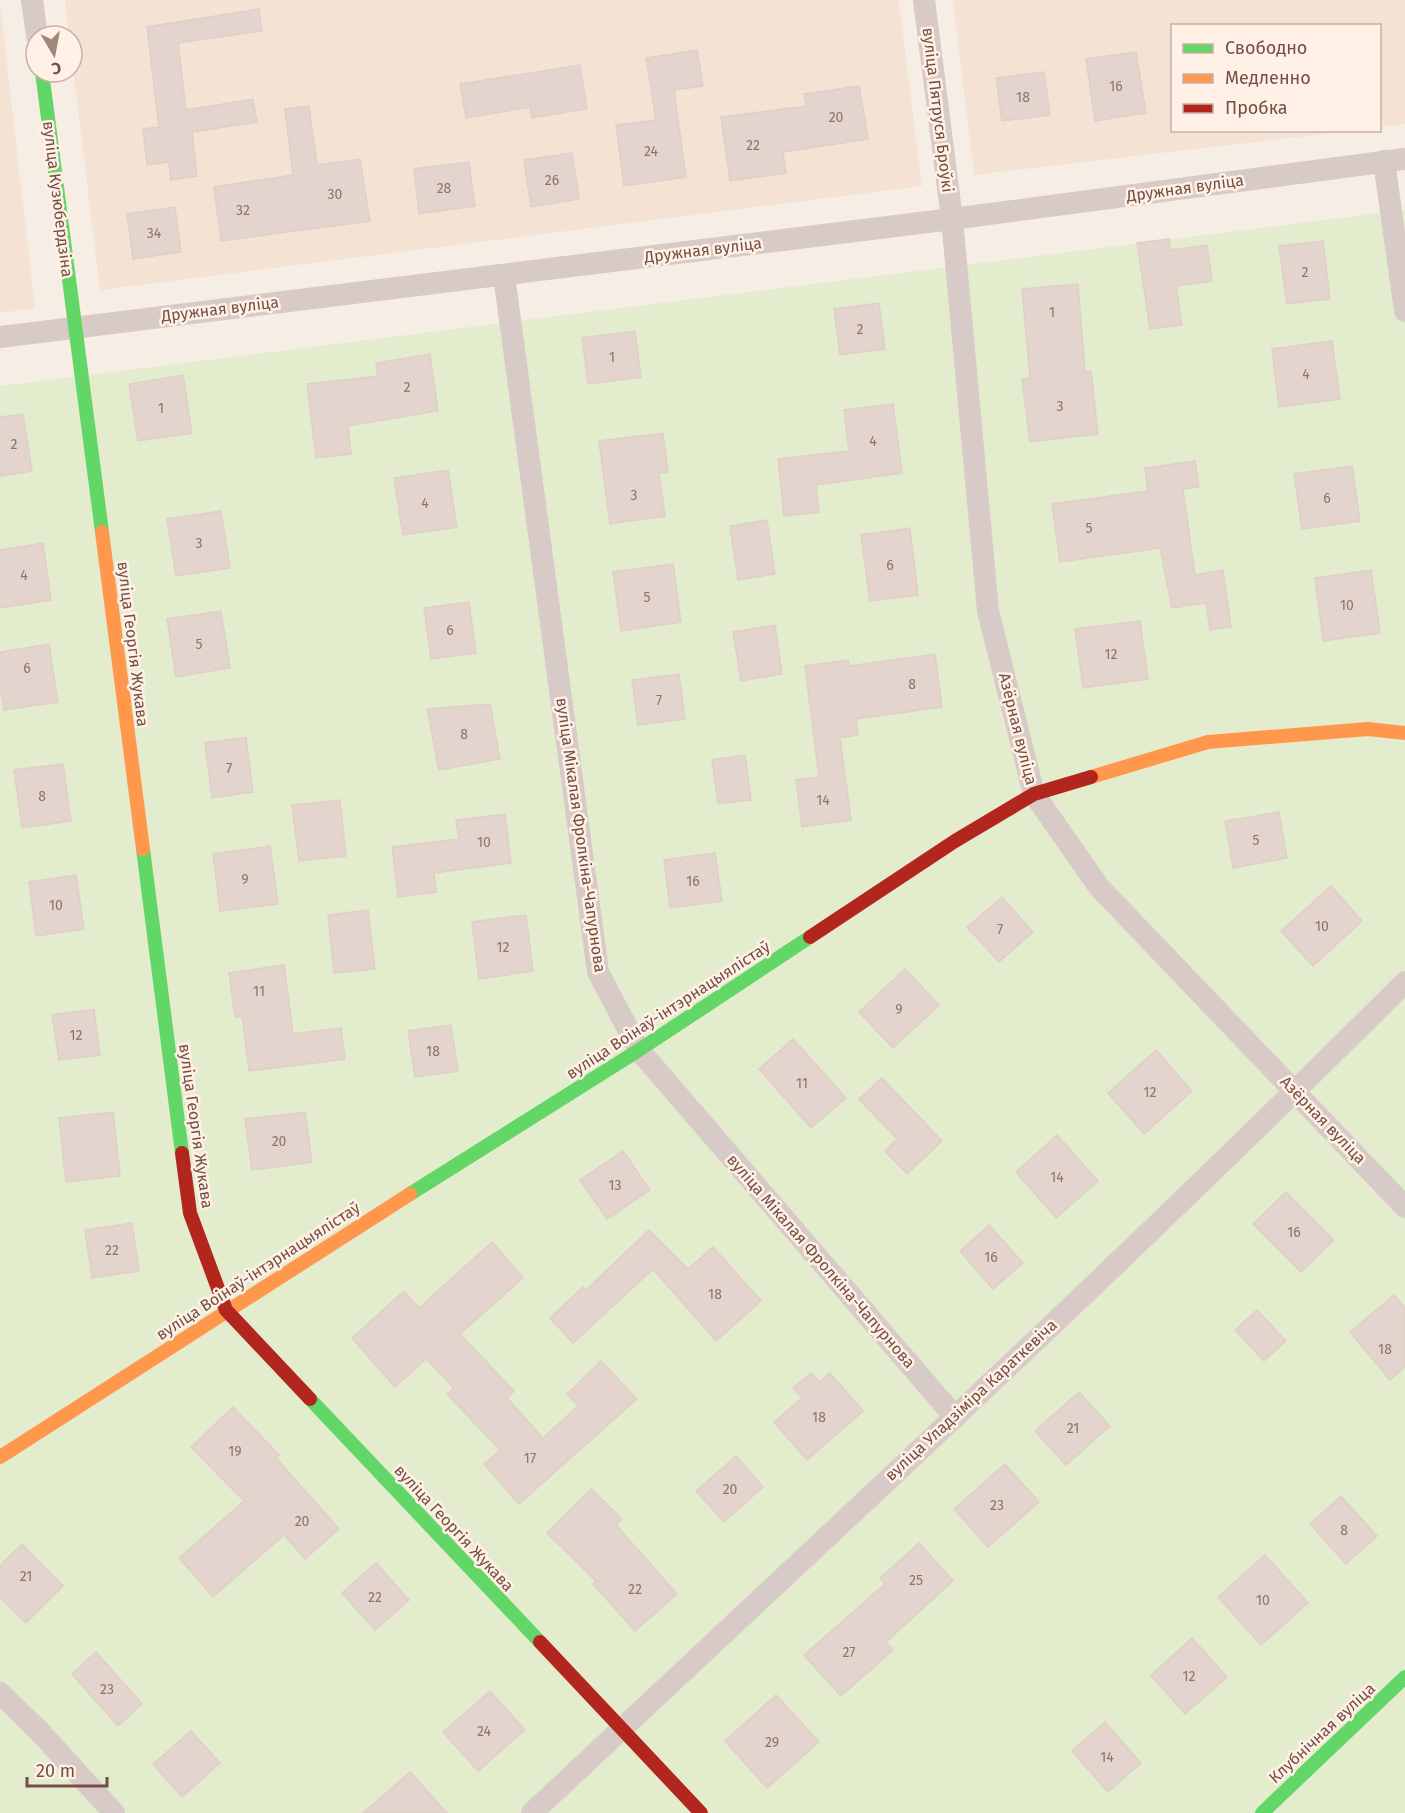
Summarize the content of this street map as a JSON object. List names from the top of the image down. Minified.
{"streets":{"street":["вуліца Пятруся Броўкі","Дружная вуліца","вуліца Кузюбердзіна","вуліца Георгія Жукава","Азёрная вуліца","вуліца Мікалая Фролкіна-Чапурнова","вуліца Воінаў-інтэрнацыялістаў","вуліца Уладзіміра Караткевіча","Клубнічная вуліца"]},"crossings":[["вуліца Пятруся Броўкі","Дружная вуліца"],["вуліца Пятруся Броўкі","Азёрная вуліца"],["Дружная вуліца","вуліца Кузюбердзіна"],["Дружная вуліца","вуліца Георгія Жукава"],["Дружная вуліца","Азёрная вуліца"],["Дружная вуліца","вуліца Мікалая Фролкіна-Чапурнова"],["вуліца Кузюбердзіна","вуліца Георгія Жукава"],["вуліца Георгія Жукава","вуліца Воінаў-інтэрнацыялістаў"],["вуліца Георгія Жукава","вуліца Уладзіміра Караткевіча"],["Азёрная вуліца","вуліца Воінаў-інтэрнацыялістаў"],["Азёрная вуліца","вуліца Уладзіміра Караткевіча"],["вуліца Мікалая Фролкіна-Чапурнова","вуліца Воінаў-інтэрнацыялістаў"],["вуліца Мікалая Фролкіна-Чапурнова","вуліца Уладзіміра Караткевіча"]],"house_numbers":["16","18","20","22","24","26","28","30","32","34","2","1","2","1","4","2","3","1","4","2","3","6","4","5","3","6","4","5","10","6","5","12","6","8","7","8","7","8","14","5","10","9","16","10","10","7","12","11","9","12","18","11","12","20","14","13","16","22","16","18","18","18","21","19","17","20","23","20","8","21","25","22","22","10","27","12","23","24","29","14"],"legend":["Свободно","Медленно","Пробка"],"scale_bar":"20 m","north":"bottom"}
